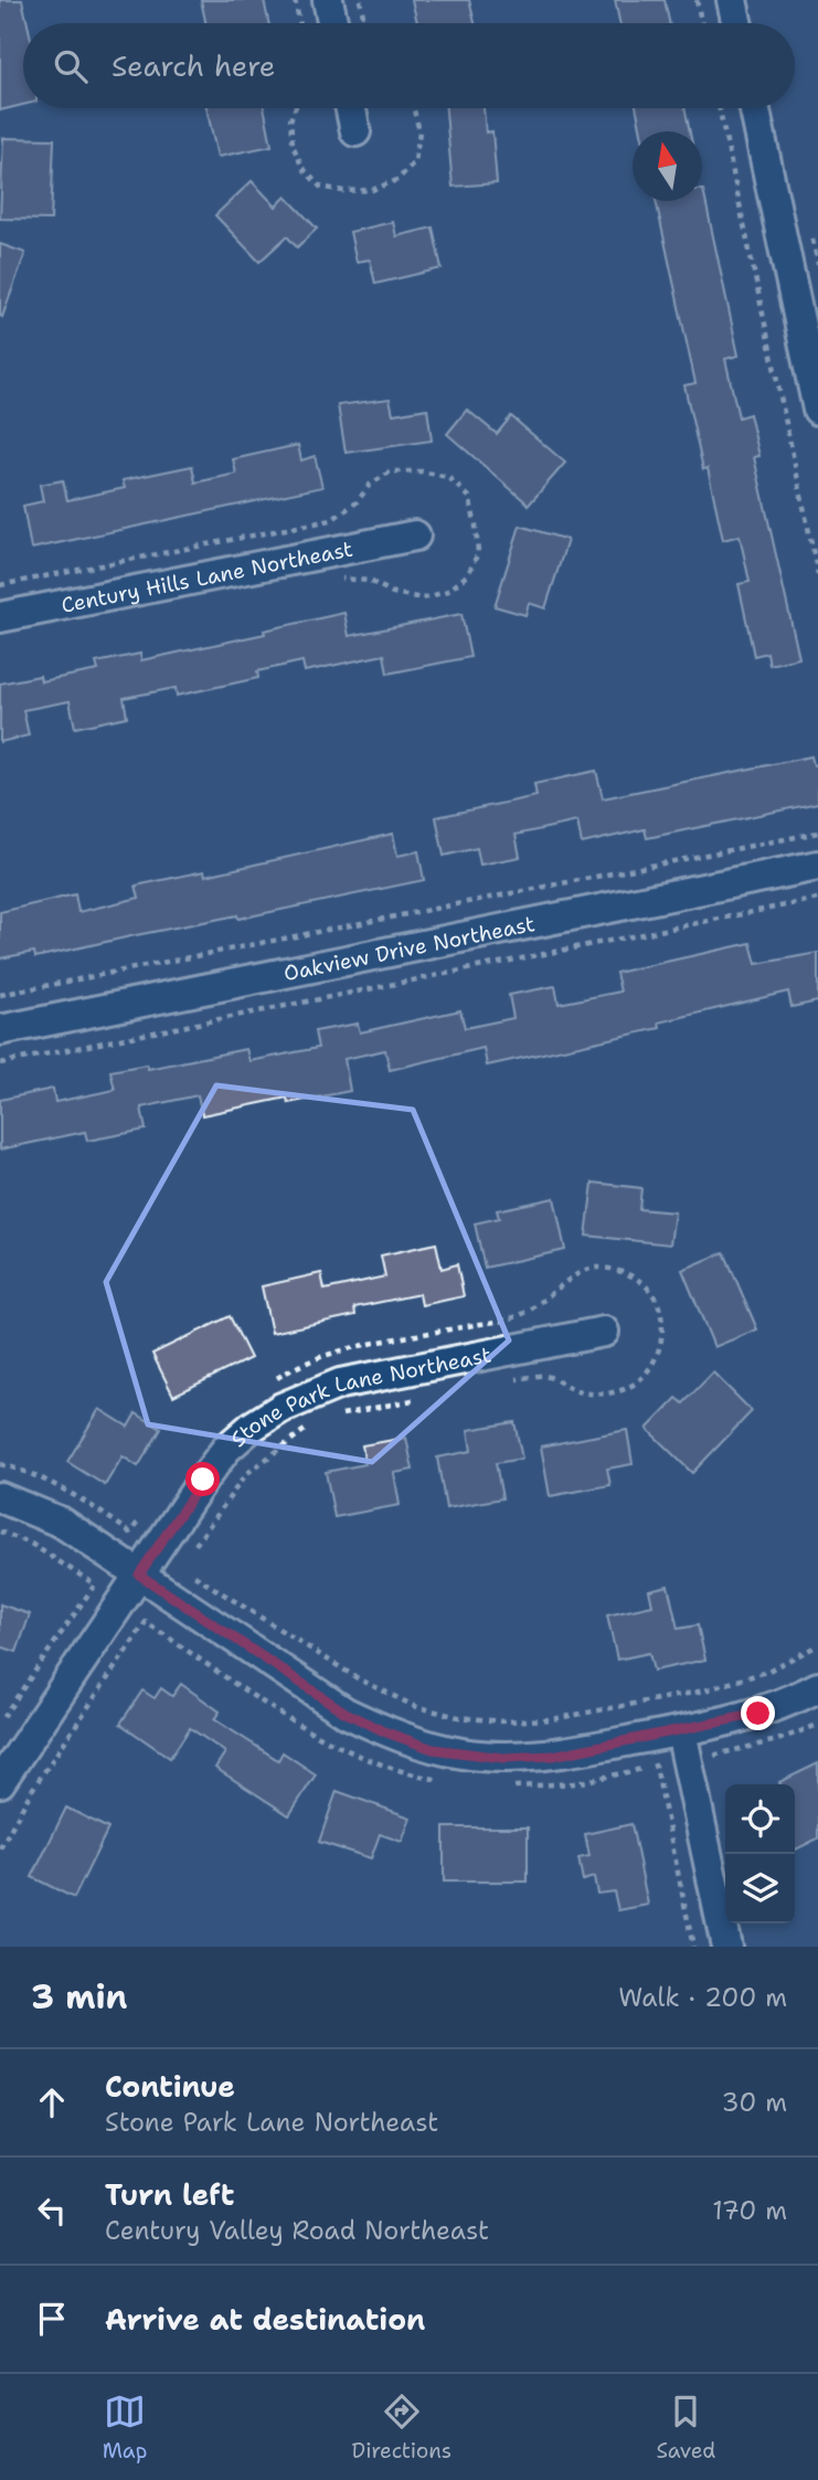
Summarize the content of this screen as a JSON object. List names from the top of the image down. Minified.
{"streets":{"street":["Century Hills Lane Northeast","Oakview Drive Northeast","Stone Park Lane Northeast"]},"north":"top","page":{"search":"Search here","heading":["3 min","Walk · 200 m"],"list":[["Continue","Stone Park Lane Northeast","30 m"],["Turn left","Century Valley Road Northeast","170 m"],"Arrive at destination"],"nav":["Map","Directions","Saved"]}}
